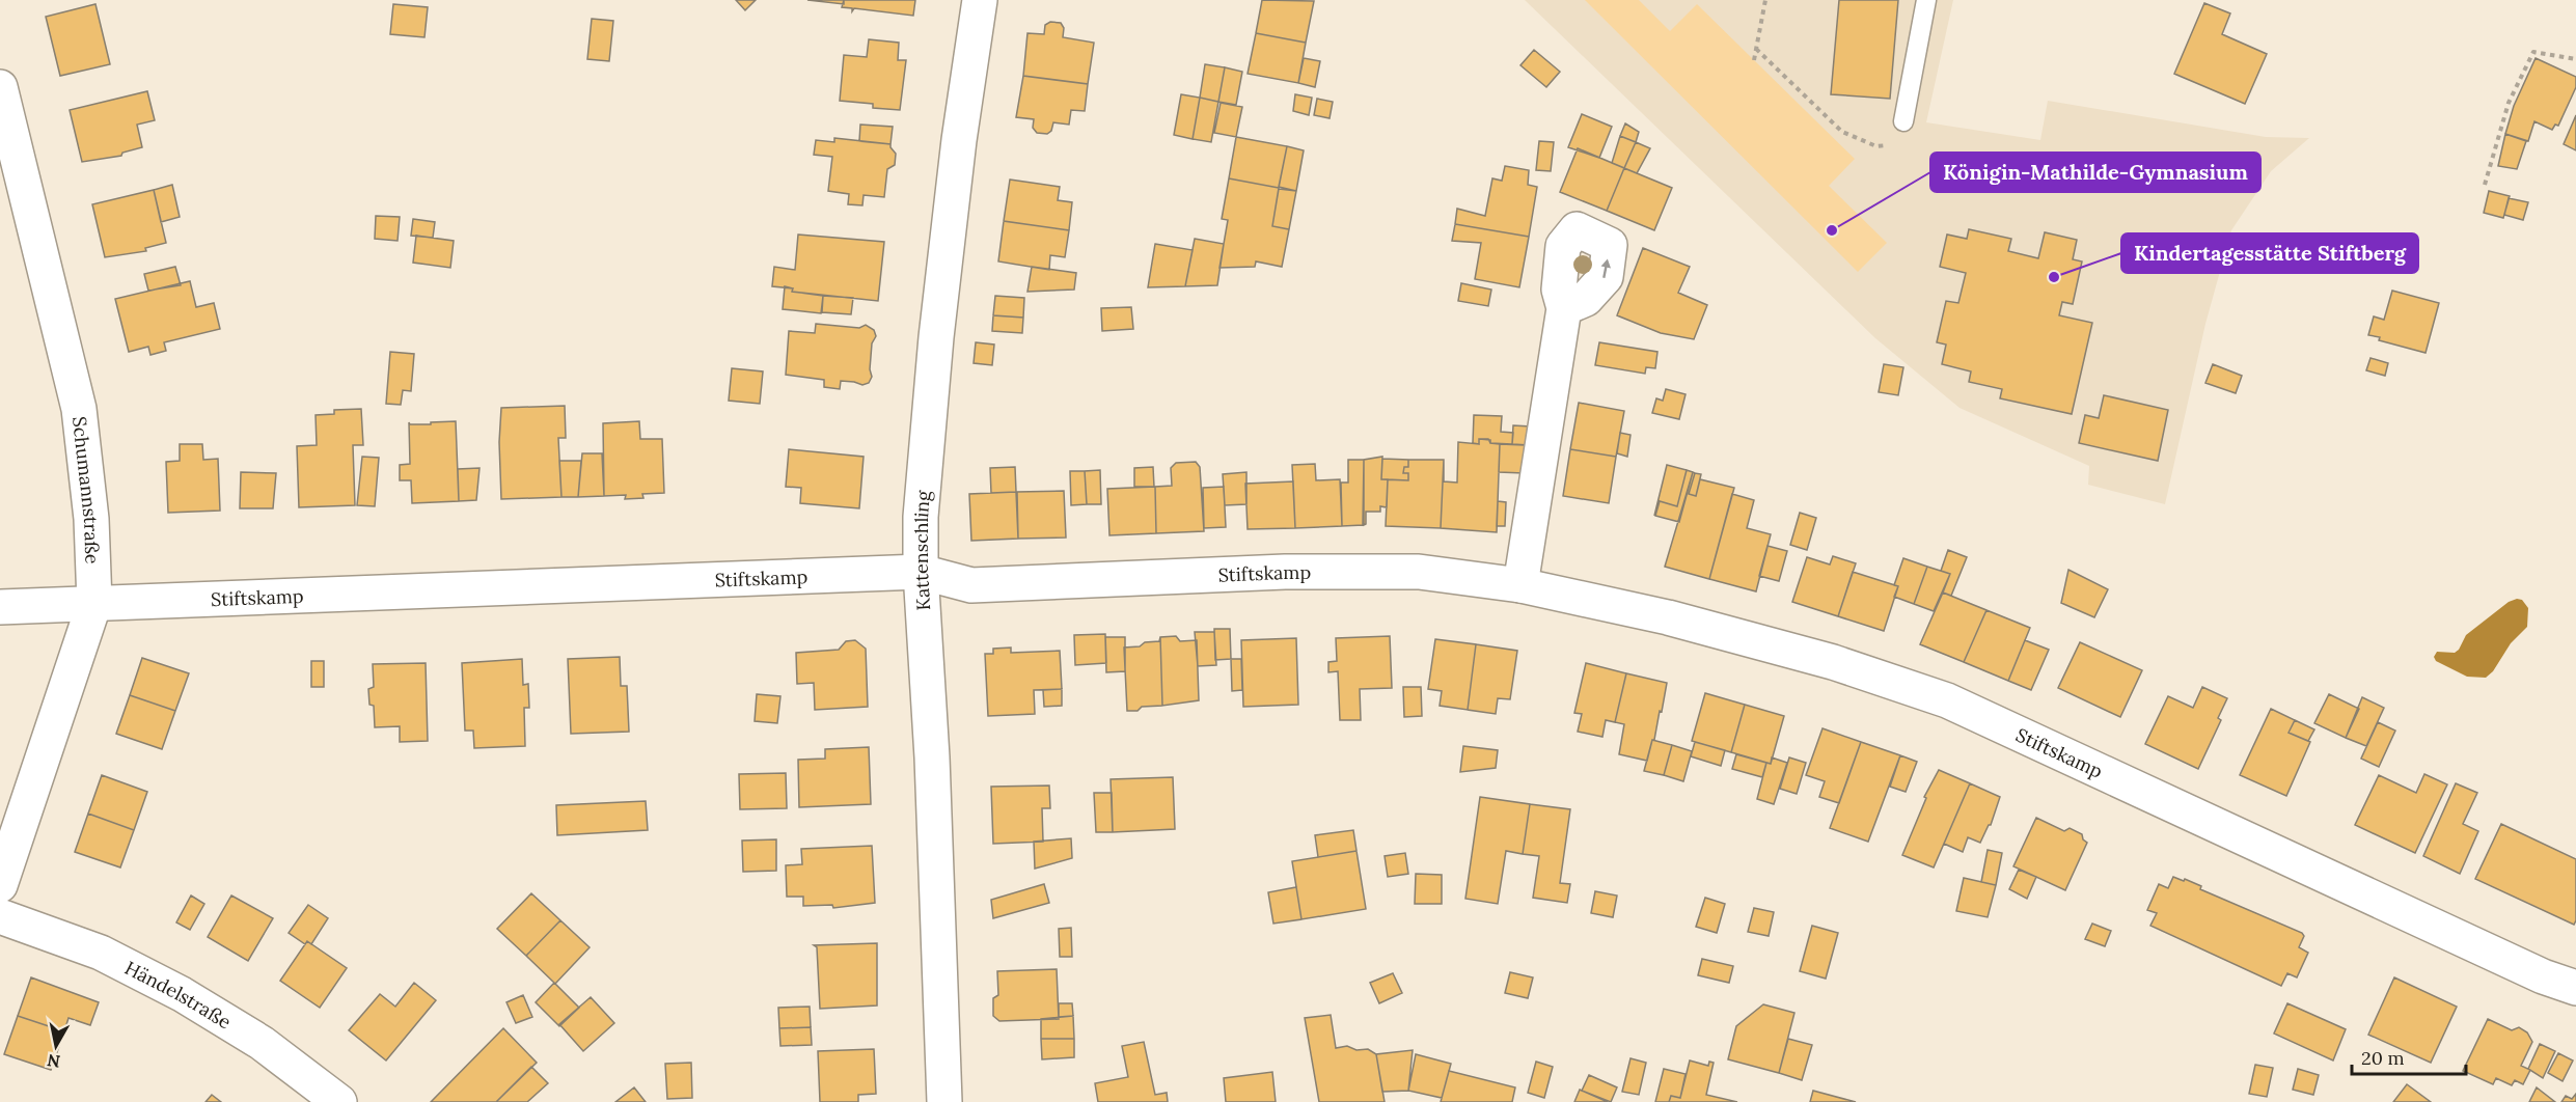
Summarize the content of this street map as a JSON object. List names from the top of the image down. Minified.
{"streets":{"street":["Schumannstraße","Kattenschling","Stiftskamp","Händelstraße"]},"crossings":[["Schumannstraße","Stiftskamp"],["Kattenschling","Stiftskamp"]],"places":["Königin-Mathilde-Gymnasium","Kindertagesstätte Stiftberg"],"scale_bar":"20 m","north":"bottom"}
